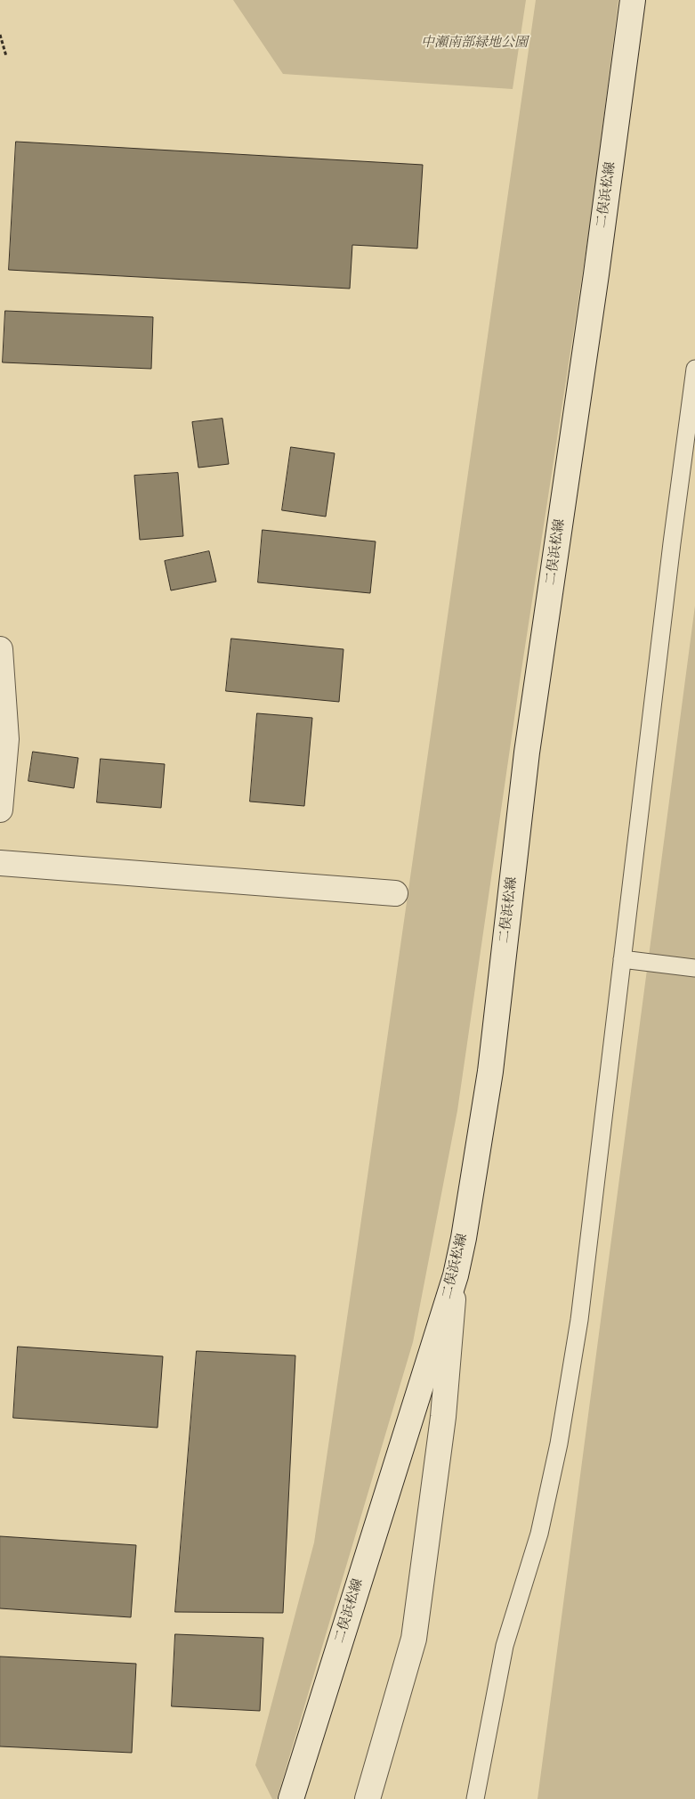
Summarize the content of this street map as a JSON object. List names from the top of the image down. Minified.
{"streets":{"main road":["二俣浜松線"]},"parks":["中瀬南部緑地公園"]}
